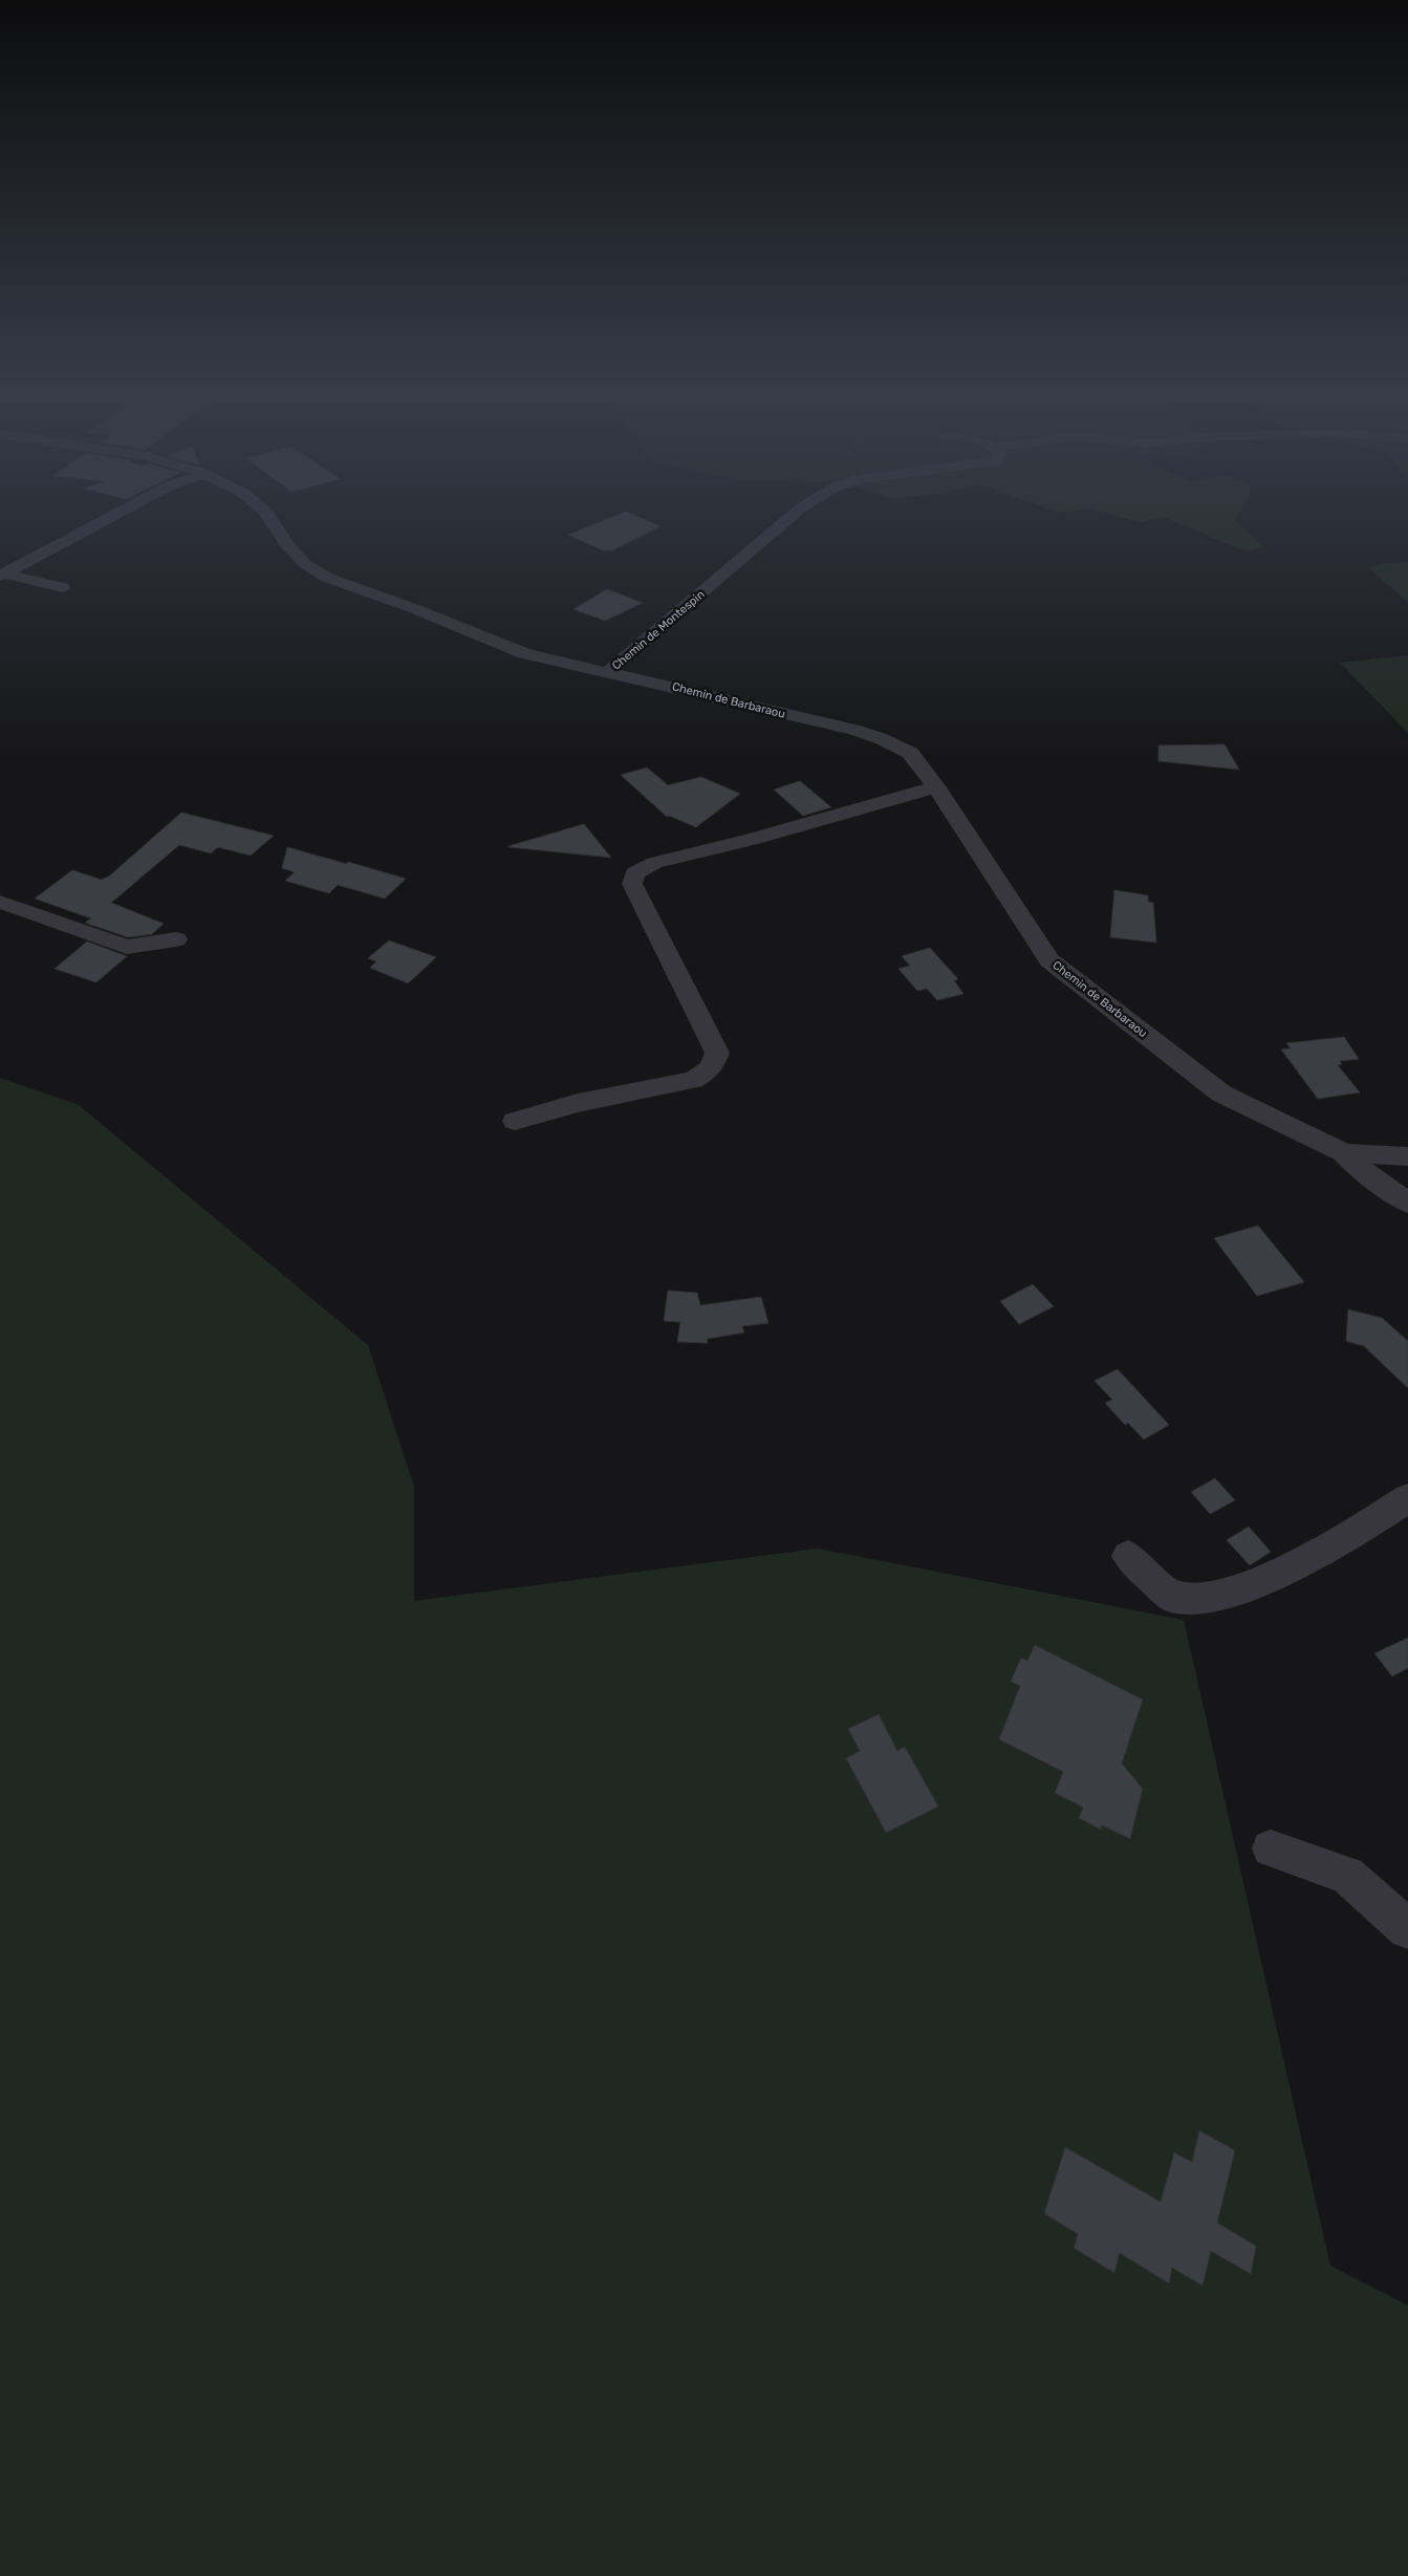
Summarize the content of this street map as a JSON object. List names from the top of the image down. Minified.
{"streets":{"street":["Chemin de Montespin","Chemin de Barbaraou"]},"crossings":[["Chemin de Montespin","Chemin de Barbaraou"]]}
